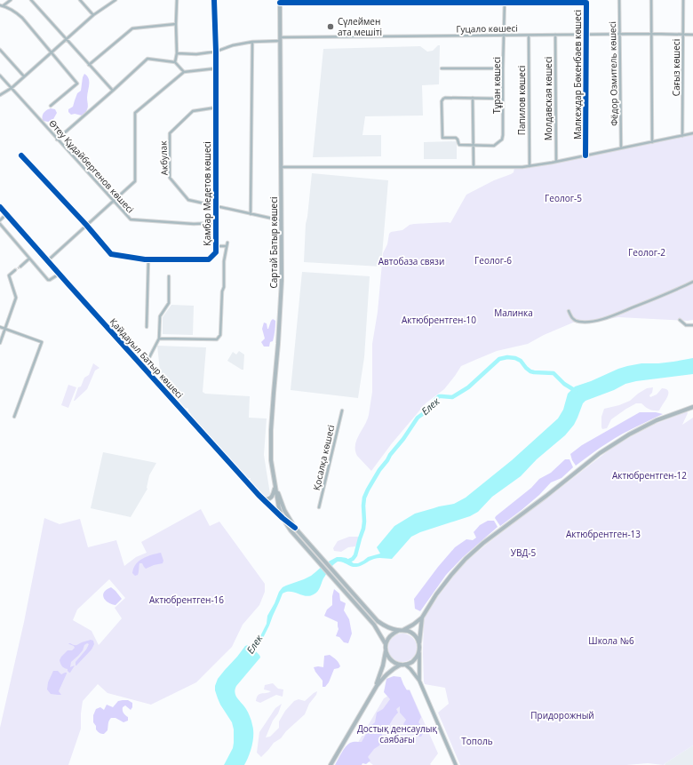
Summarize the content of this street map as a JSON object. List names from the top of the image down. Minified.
{"streets":{"highway":["Сартай Батыр көшесі"],"street":["Гуцало көшесі","Сағыз көшесі","Фёдор Озмитель көшесі","Малкеждар Бөкенбаев көшесі","Тұран көшесі","Молдавская көшесі","Папилов көшесі","Акбулак","Өтеу Құдайбергенов көшесі","Қамбар Медетов көшесі","Қайдауыл Батыр көшесі","Қосалқа көшесі"]},"crossings":[["Гуцало көшесі","Сағыз көшесі"],["Гуцало көшесі","Фёдор Озмитель көшесі"],["Гуцало көшесі","Малкеждар Бөкенбаев көшесі"],["Гуцало көшесі","Тұран көшесі"],["Гуцало көшесі","Молдавская көшесі"],["Гуцало көшесі","Папилов көшесі"],["Гуцало көшесі","Қамбар Медетов көшесі"],["Гуцало көшесі","Сартай Батыр көшесі"],["Малкеждар Бөкенбаев көшесі","Тұран көшесі"],["Малкеждар Бөкенбаев көшесі","Сартай Батыр көшесі"],["Акбулак","Қамбар Медетов көшесі"],["Акбулак","Сартай Батыр көшесі"],["Өтеу Құдайбергенов көшесі","Қамбар Медетов көшесі"]],"water":["Елек"],"parks":["Геолог-5","Геолог-2","Геолог-6","Автобаза связи","Малинка","Актюбрентген-10","Актюбрентген-12","Актюбрентген-13","УВД-5","Актюбрентген-16","Школа №6","Придорожный","Достық денсаулық саябағы","Тополь"],"places":["Сүлеймен ата мешіті"]}
